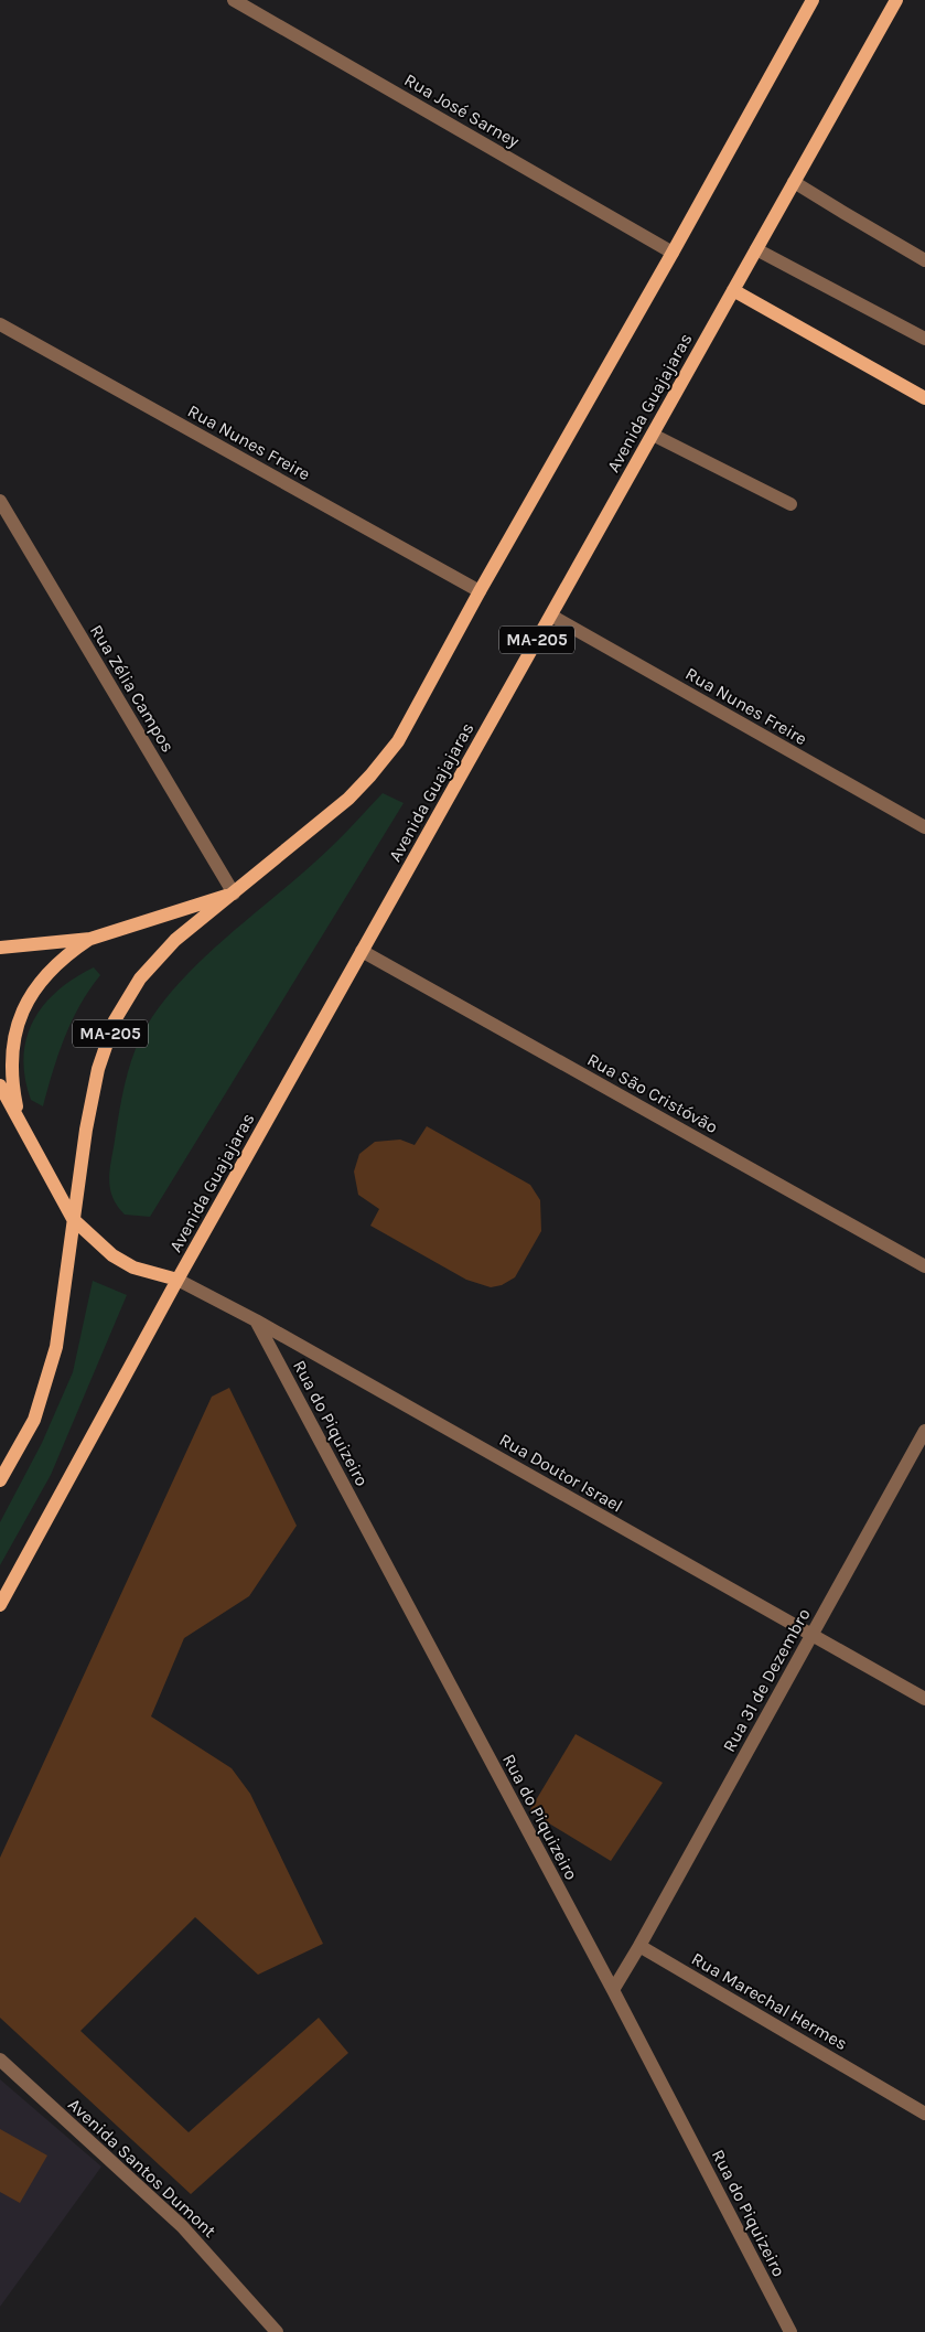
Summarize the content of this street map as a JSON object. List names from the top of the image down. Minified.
{"streets":{"main road":["Avenida Guajajaras","MA-205"],"street":["Rua José Sarney","Rua Nunes Freire","Rua Zélia Campos","Rua São Cristóvão","Rua do Piquizeiro","Rua Doutor Israel","Rua 31 de Dezembro","Rua Marechal Hermes","Avenida Santos Dumont"]},"crossings":[["Rua José Sarney","MA-205"],["Avenida Guajajaras","Rua Nunes Freire"],["Avenida Guajajaras","Rua São Cristóvão"],["Avenida Guajajaras","Rua Doutor Israel"],["Rua Nunes Freire","MA-205"],["MA-205","Rua Zélia Campos"],["Rua do Piquizeiro","Rua Doutor Israel"],["Rua Doutor Israel","Rua 31 de Dezembro"],["Rua 31 de Dezembro","Rua Marechal Hermes"]]}
